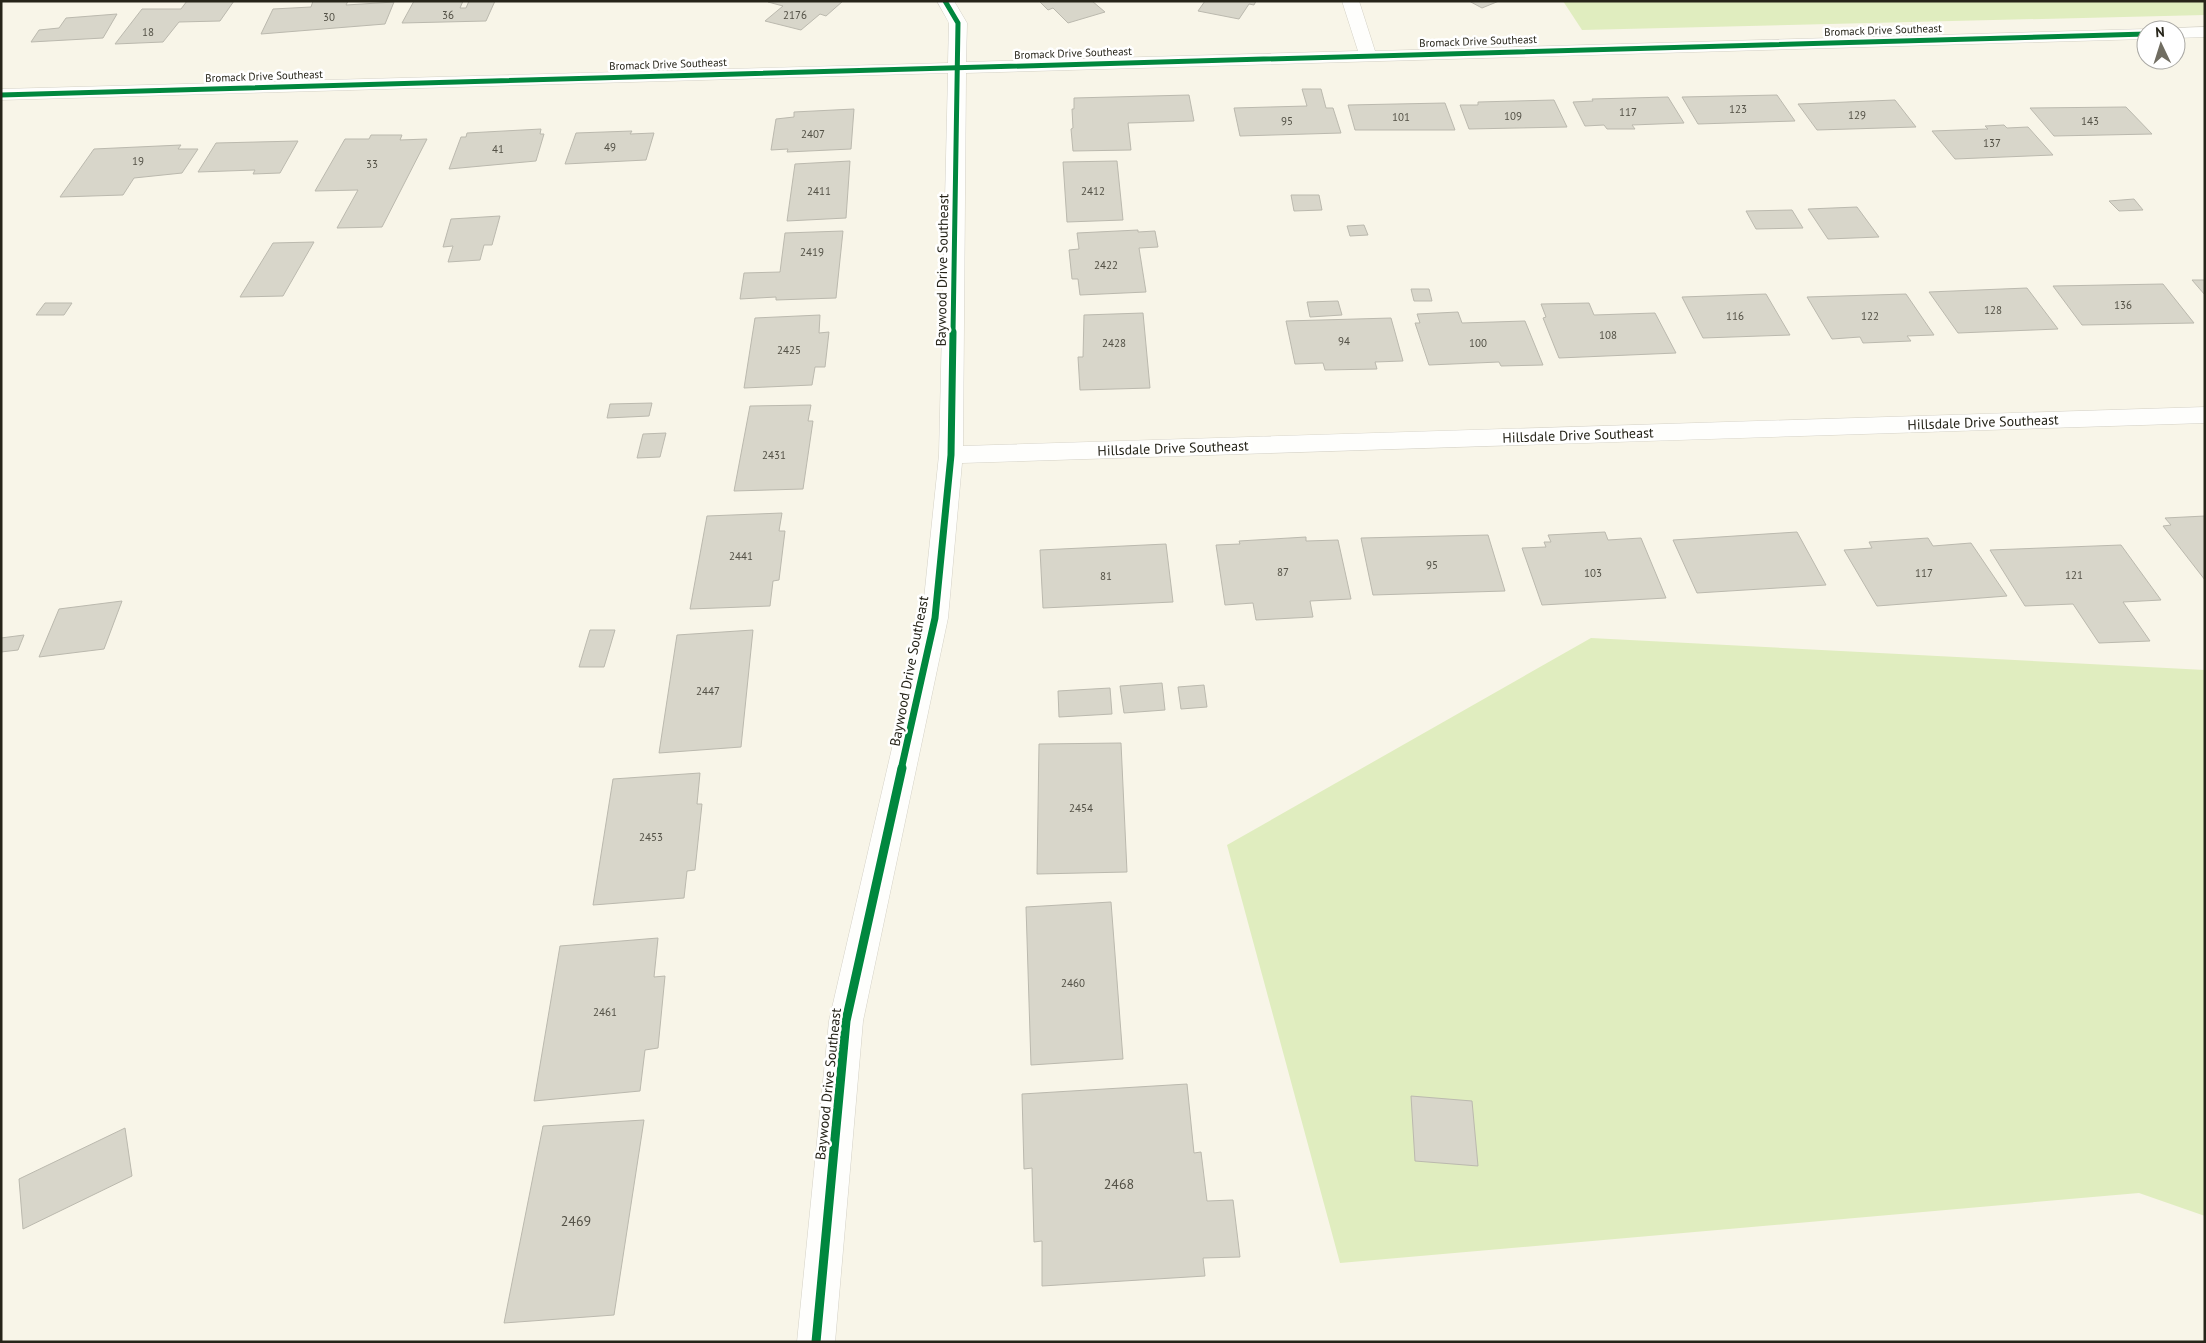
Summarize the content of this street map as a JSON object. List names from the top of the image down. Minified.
{"streets":{"street":["Bromack Drive Southeast","Baywood Drive Southeast","Hillsdale Drive Southeast"]},"crossings":[["Bromack Drive Southeast","Baywood Drive Southeast"],["Baywood Drive Southeast","Hillsdale Drive Southeast"]],"house_numbers":["36","2176","30","18","123","117","129","109","101","95","143","2407","137","49","41","19","33","2411","2412","2419","2422","136","128","116","122","108","94","2428","100","2425","2431","2441","95","87","103","117","121","81","2447","2454","2453","2460","2461","2468","2469"],"north":"top"}
